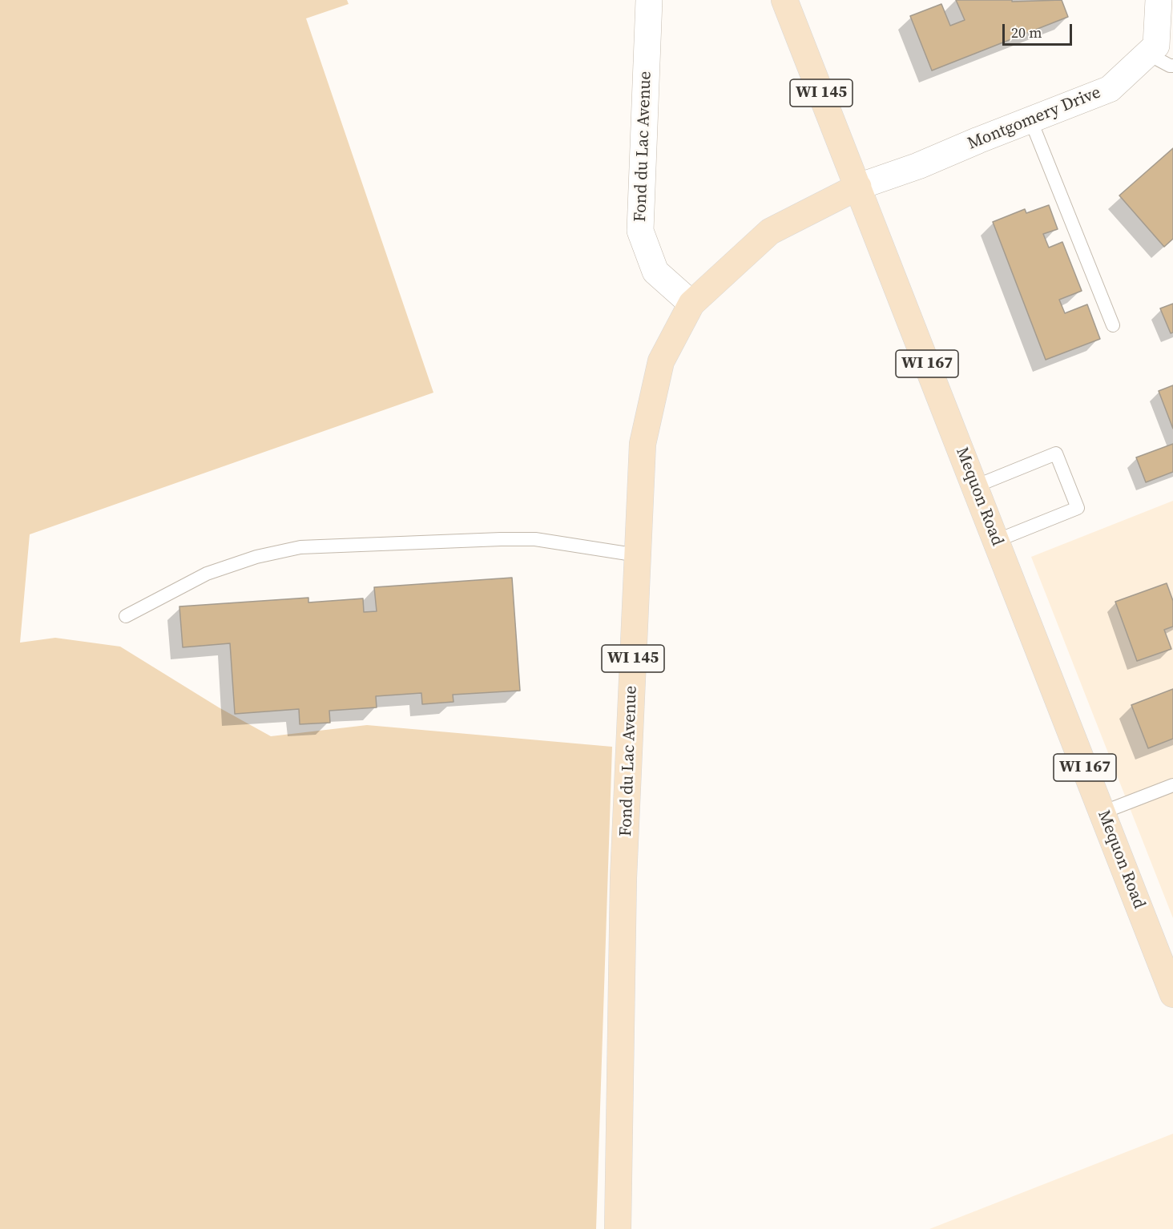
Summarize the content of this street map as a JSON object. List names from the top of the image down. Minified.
{"streets":{"main road":["WI 145","Fond du Lac Avenue","WI 167","Mequon Road"],"street":["Montgomery Drive"]},"crossings":[["Montgomery Drive","Fond du Lac Avenue"],["Montgomery Drive","Mequon Road"],["Fond du Lac Avenue","Mequon Road"]],"scale_bar":"20 m"}
